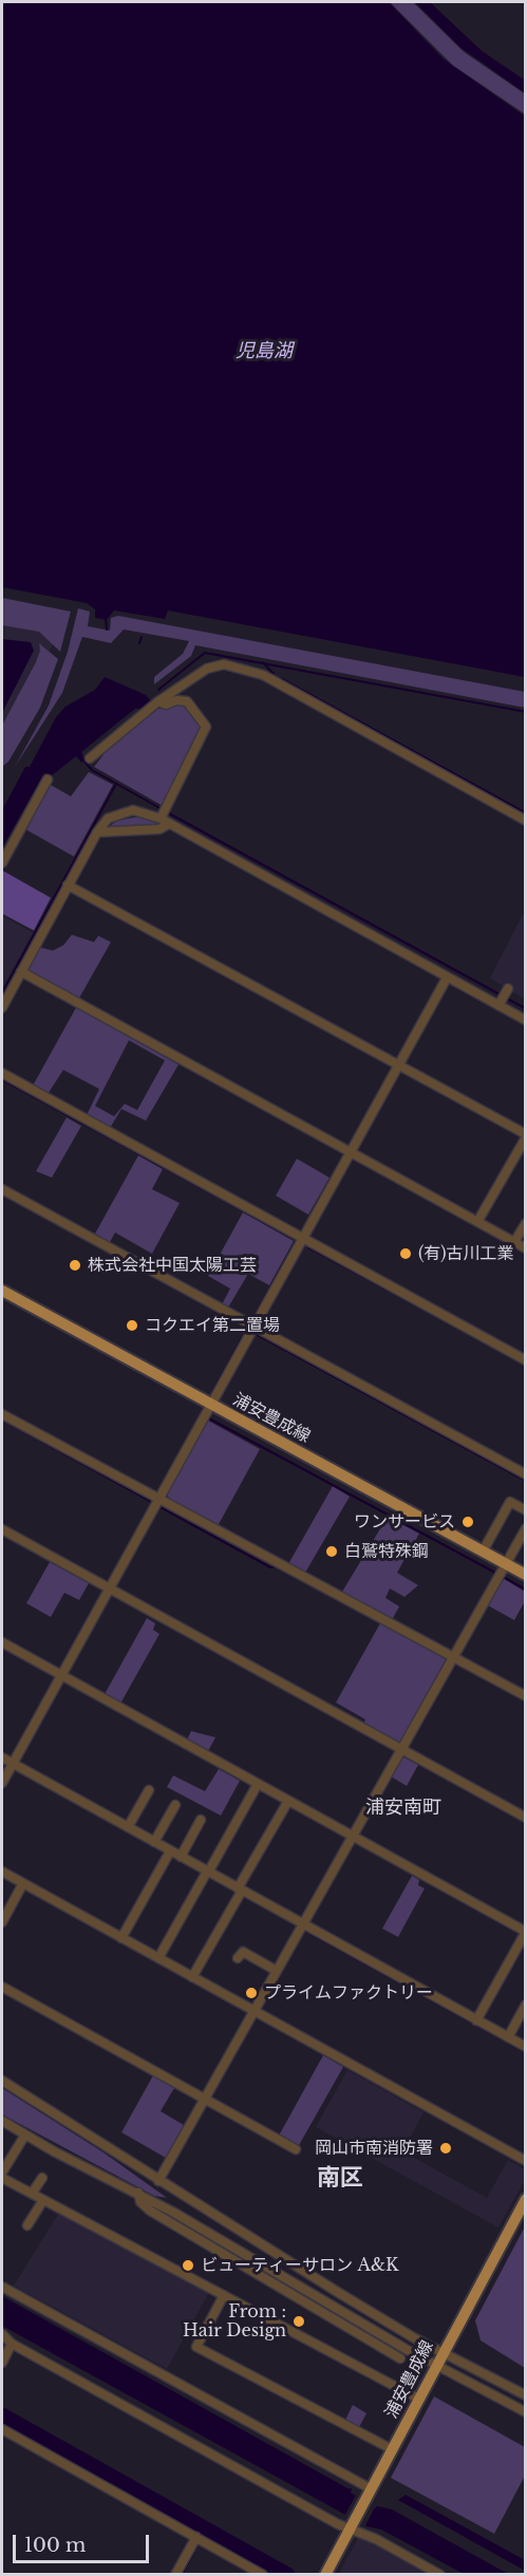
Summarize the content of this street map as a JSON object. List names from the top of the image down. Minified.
{"streets":{"main road":["浦安豊成線"]},"districts":["浦安南町","南区"],"water":["児島湖"],"places":["(有)古川工業","株式会社中国太陽工芸","コクエイ第二置場","ワンサービス","白鷲特殊鋼","プライムファクトリー","岡山市南消防署","ビューティーサロン A&K","From : Hair Design"],"scale_bar":"100 m"}
